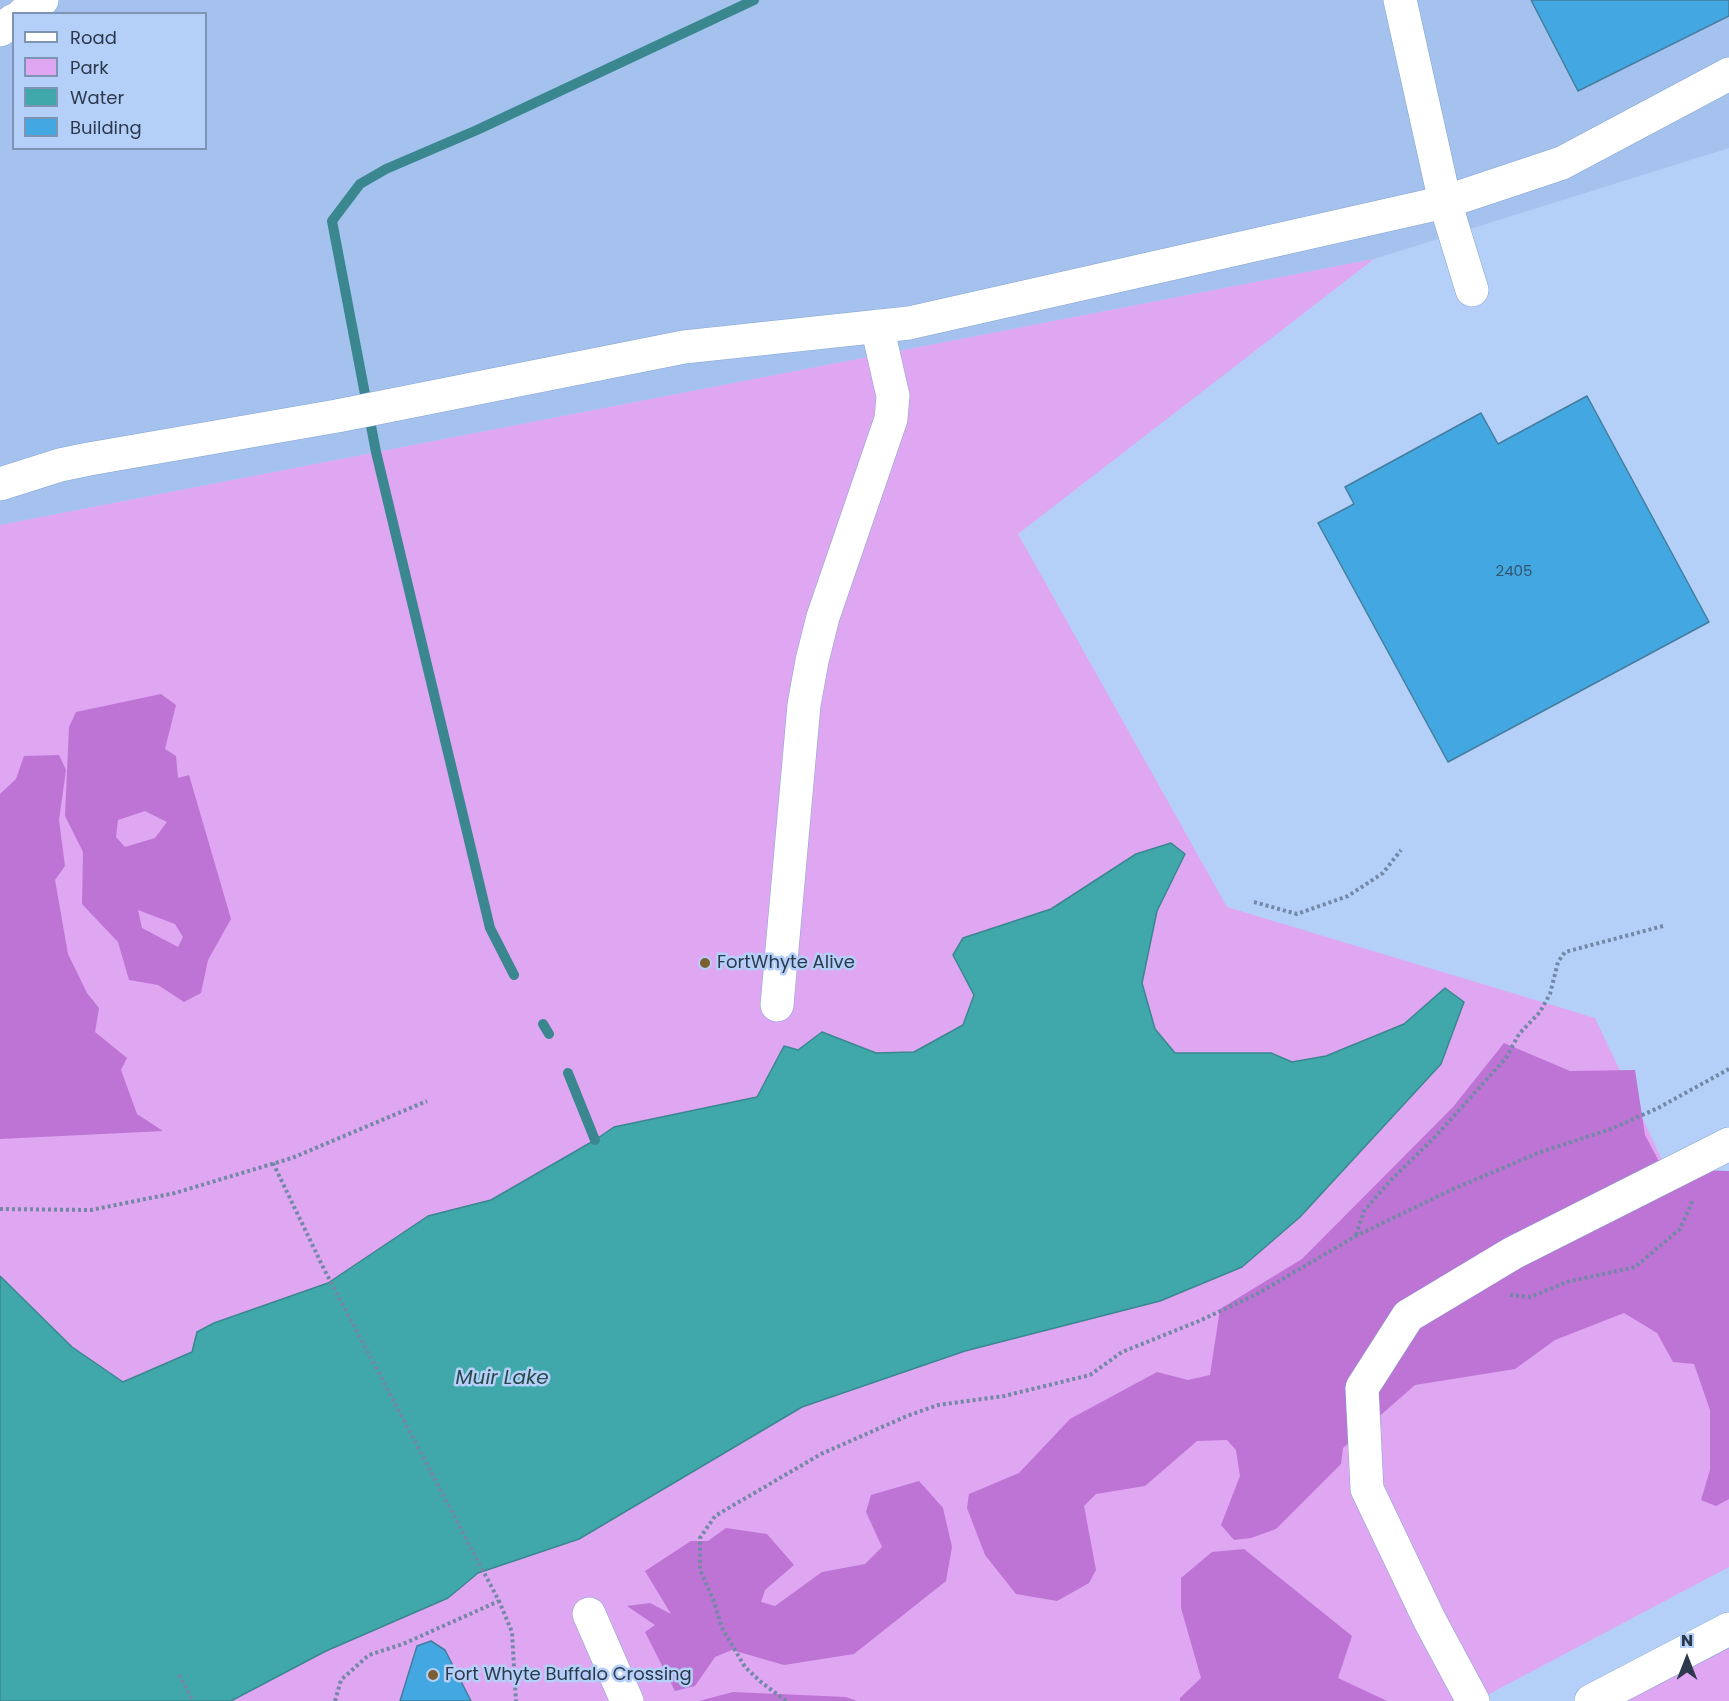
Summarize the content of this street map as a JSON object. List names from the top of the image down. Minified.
{"water":["Muir Lake"],"places":["FortWhyte Alive","Fort Whyte Buffalo Crossing"],"house_numbers":["2405"],"legend":["Road","Park","Water","Building"],"north":"top"}
